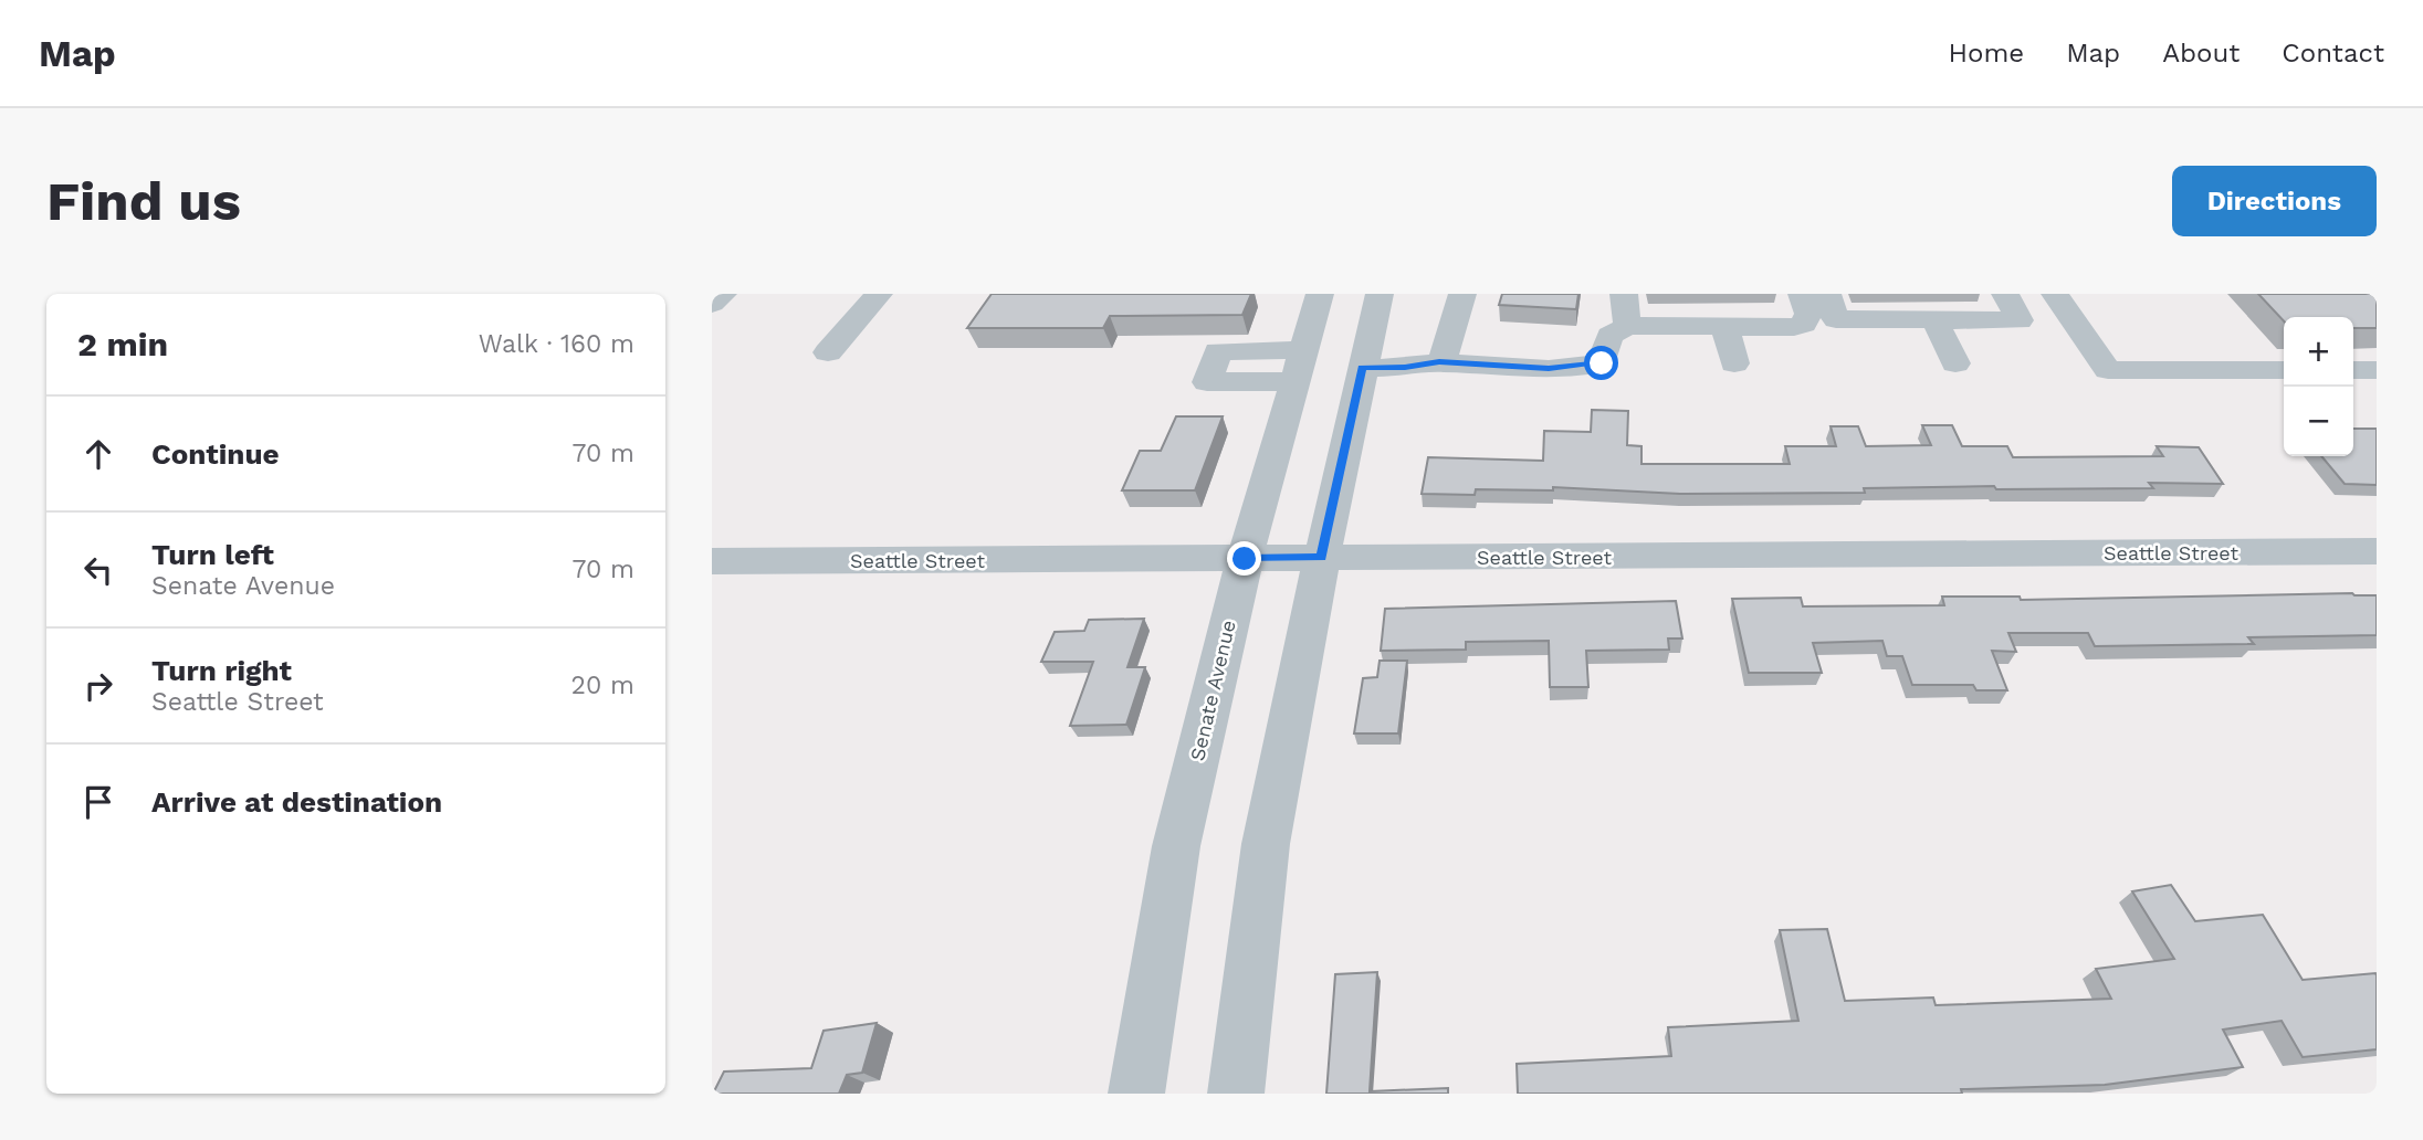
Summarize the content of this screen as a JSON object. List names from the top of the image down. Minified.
{"streets":{"street":["Seattle Street","Senate Avenue"]},"crossings":[["Seattle Street","Senate Avenue"]],"page":{"header":"Map","nav":["Home","Map","About","Contact"],"buttons":"Directions","title":"Find us","heading":["2 min","Walk · 160 m"],"map_buttons":["+","−"],"list":[["Continue","70 m"],["Turn left","Senate Avenue","70 m"],["Turn right","Seattle Street","20 m"],"Arrive at destination"]}}
